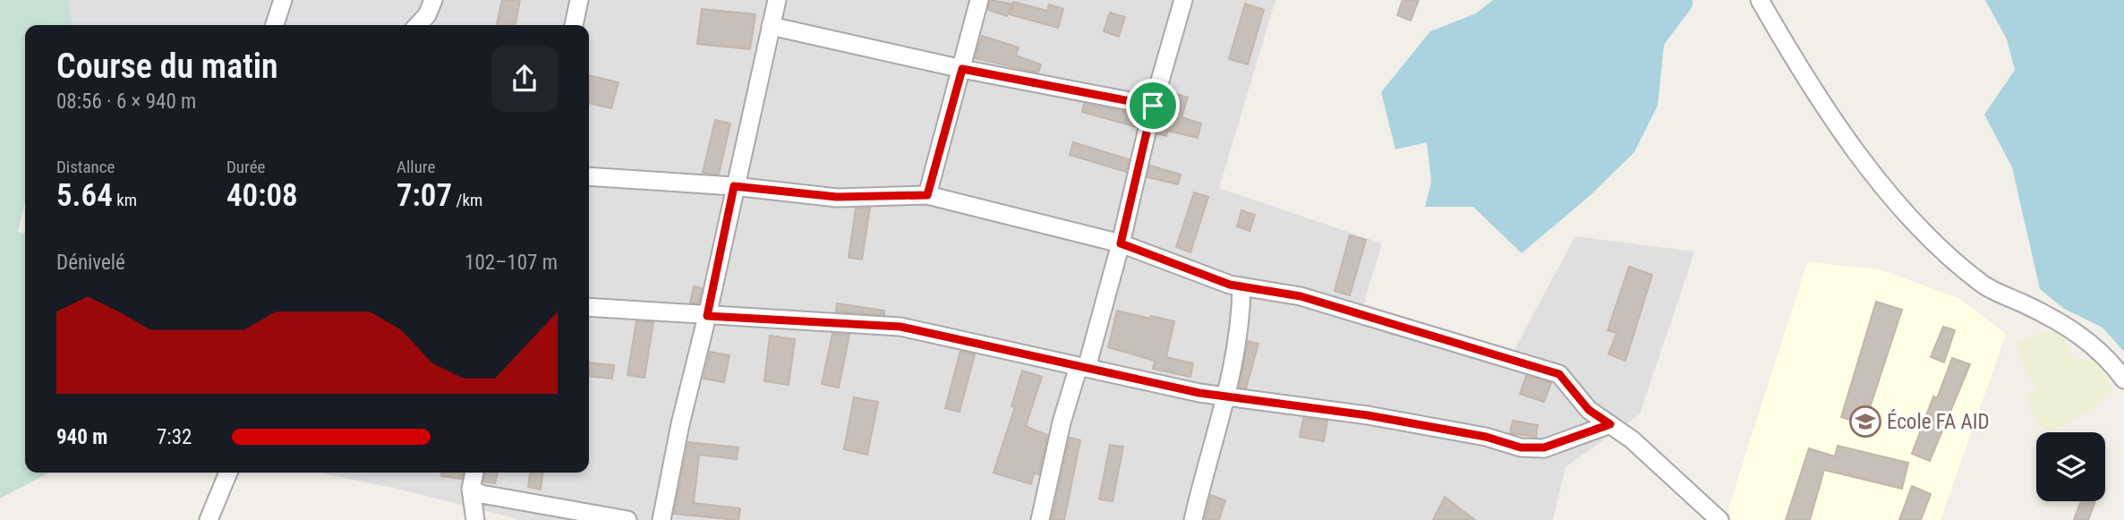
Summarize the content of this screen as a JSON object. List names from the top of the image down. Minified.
{"places":{"school or university":["École FA AID"]},"page":{"heading":["Course du matin","08:56 · 6 × 940 m"],"stats":[["Distance","5.64 km"],["Durée","40:08"],["Allure","7:07 /km"]],"chart":["Dénivelé","102–107 m"],"list":[{"name":"940 m","note":"7:32"}]}}
